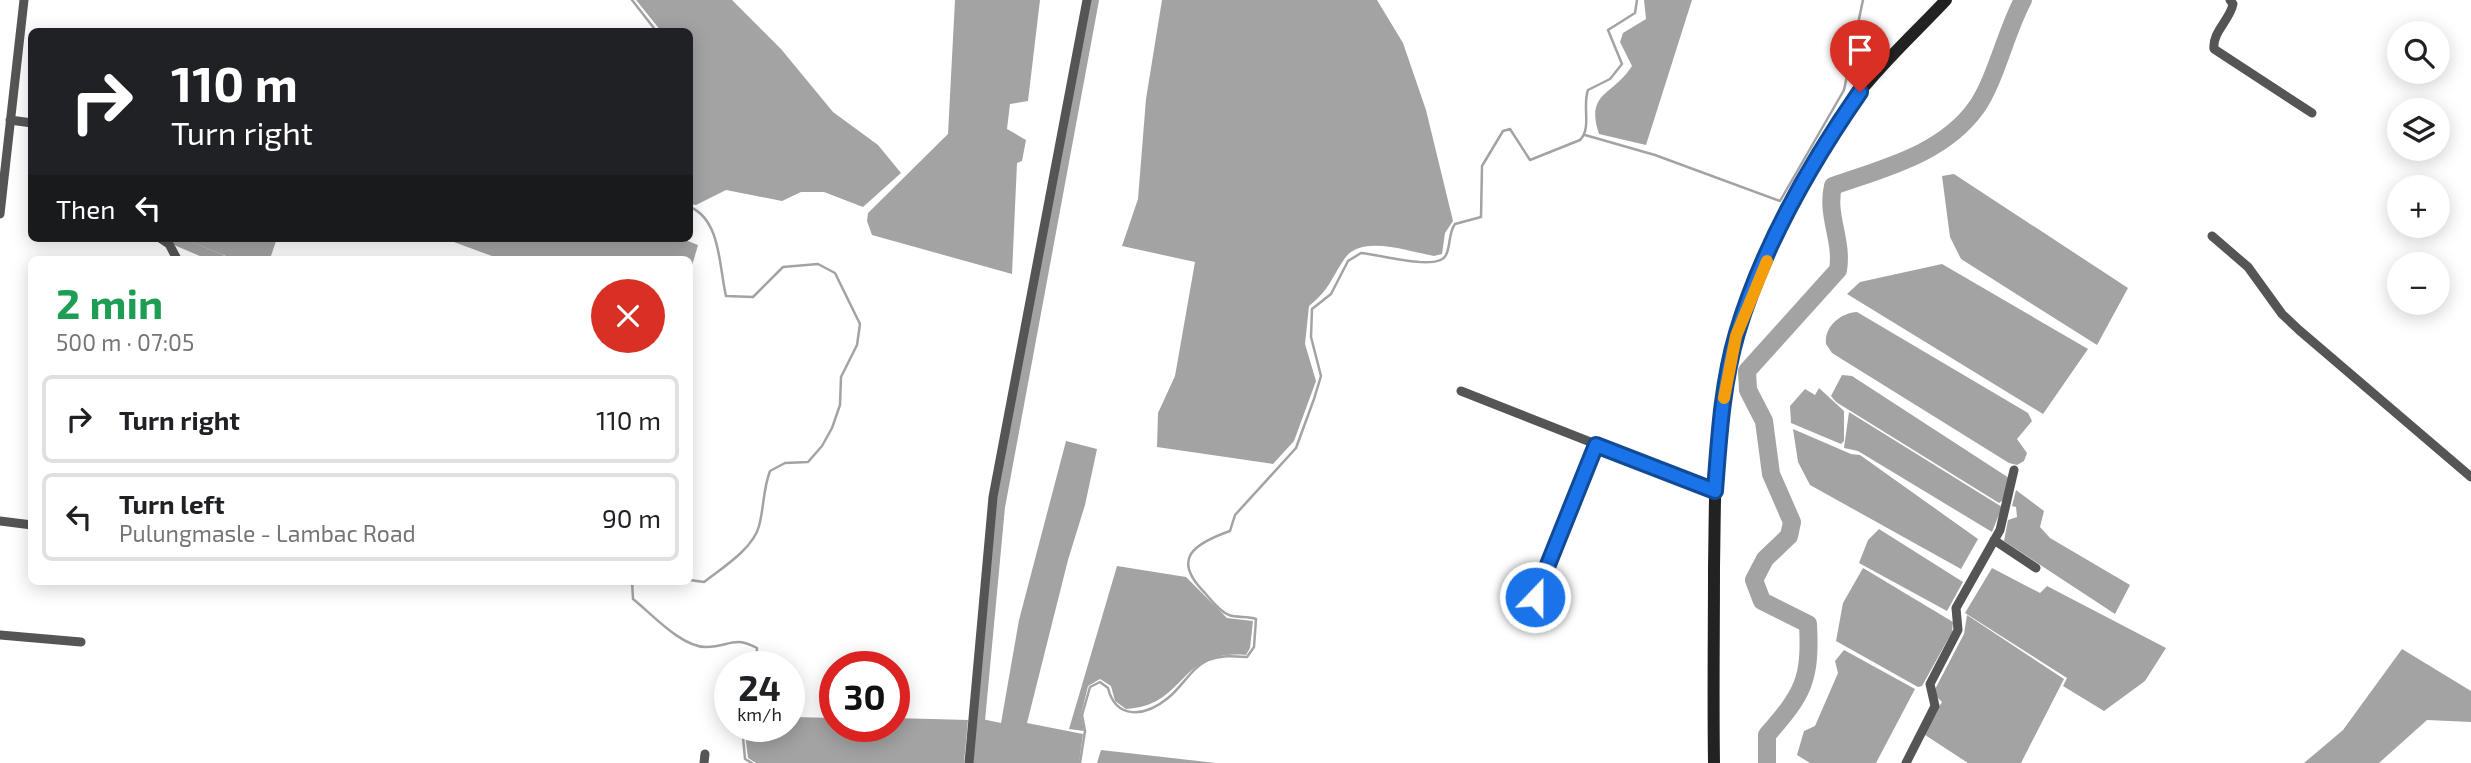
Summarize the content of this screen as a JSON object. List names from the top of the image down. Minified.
{"page":{"map_buttons":["+","−"],"turn":["110 m","Turn right"],"then":"Then","heading":["2 min","500 m · 07:05"],"list":[{"name":"Turn right","value":"110 m"},{"name":"Turn left","note":"Pulungmasle - Lambac Road","value":"90 m"}],"speed":"24 km/h","limit":"30"}}
